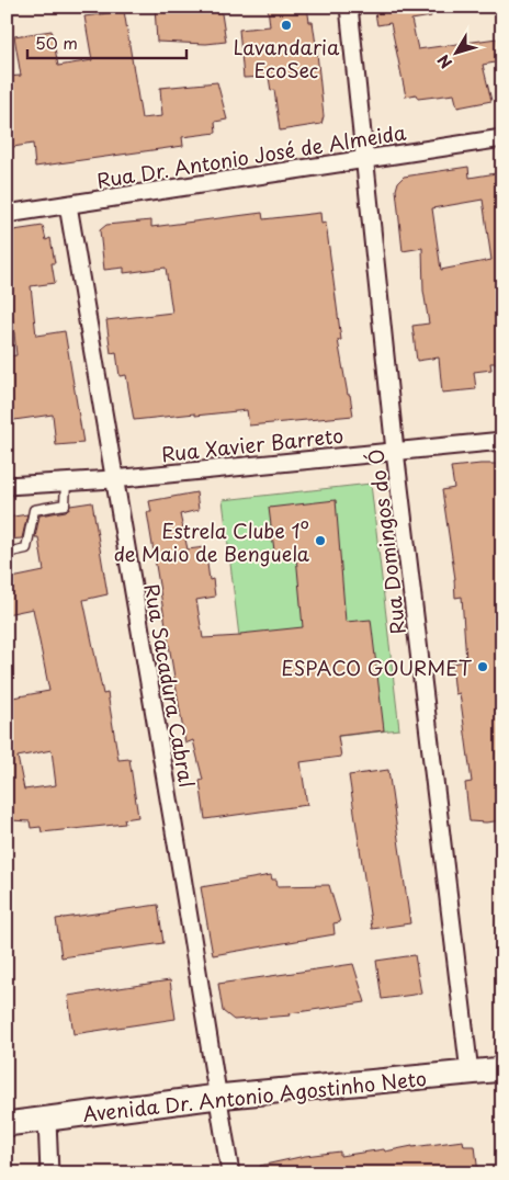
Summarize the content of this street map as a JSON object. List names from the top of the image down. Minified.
{"streets":{"street":["Rua Dr. Antonio José de Almeida","Rua Xavier Barreto","Rua Domingos do Ó","Rua Sacadura Cabral","Avenida Dr. Antonio Agostinho Neto"]},"crossings":[["Rua Dr. Antonio José de Almeida","Rua Domingos do Ó"],["Rua Dr. Antonio José de Almeida","Rua Sacadura Cabral"],["Rua Xavier Barreto","Rua Domingos do Ó"],["Rua Xavier Barreto","Rua Sacadura Cabral"],["Rua Domingos do Ó","Avenida Dr. Antonio Agostinho Neto"],["Rua Sacadura Cabral","Avenida Dr. Antonio Agostinho Neto"]],"places":["Lavandaria EcoSec","Estrela Clube 1º de Maio de Benguela","ESPACO GOURMET"],"scale_bar":"50 m","north":"bottom left"}
